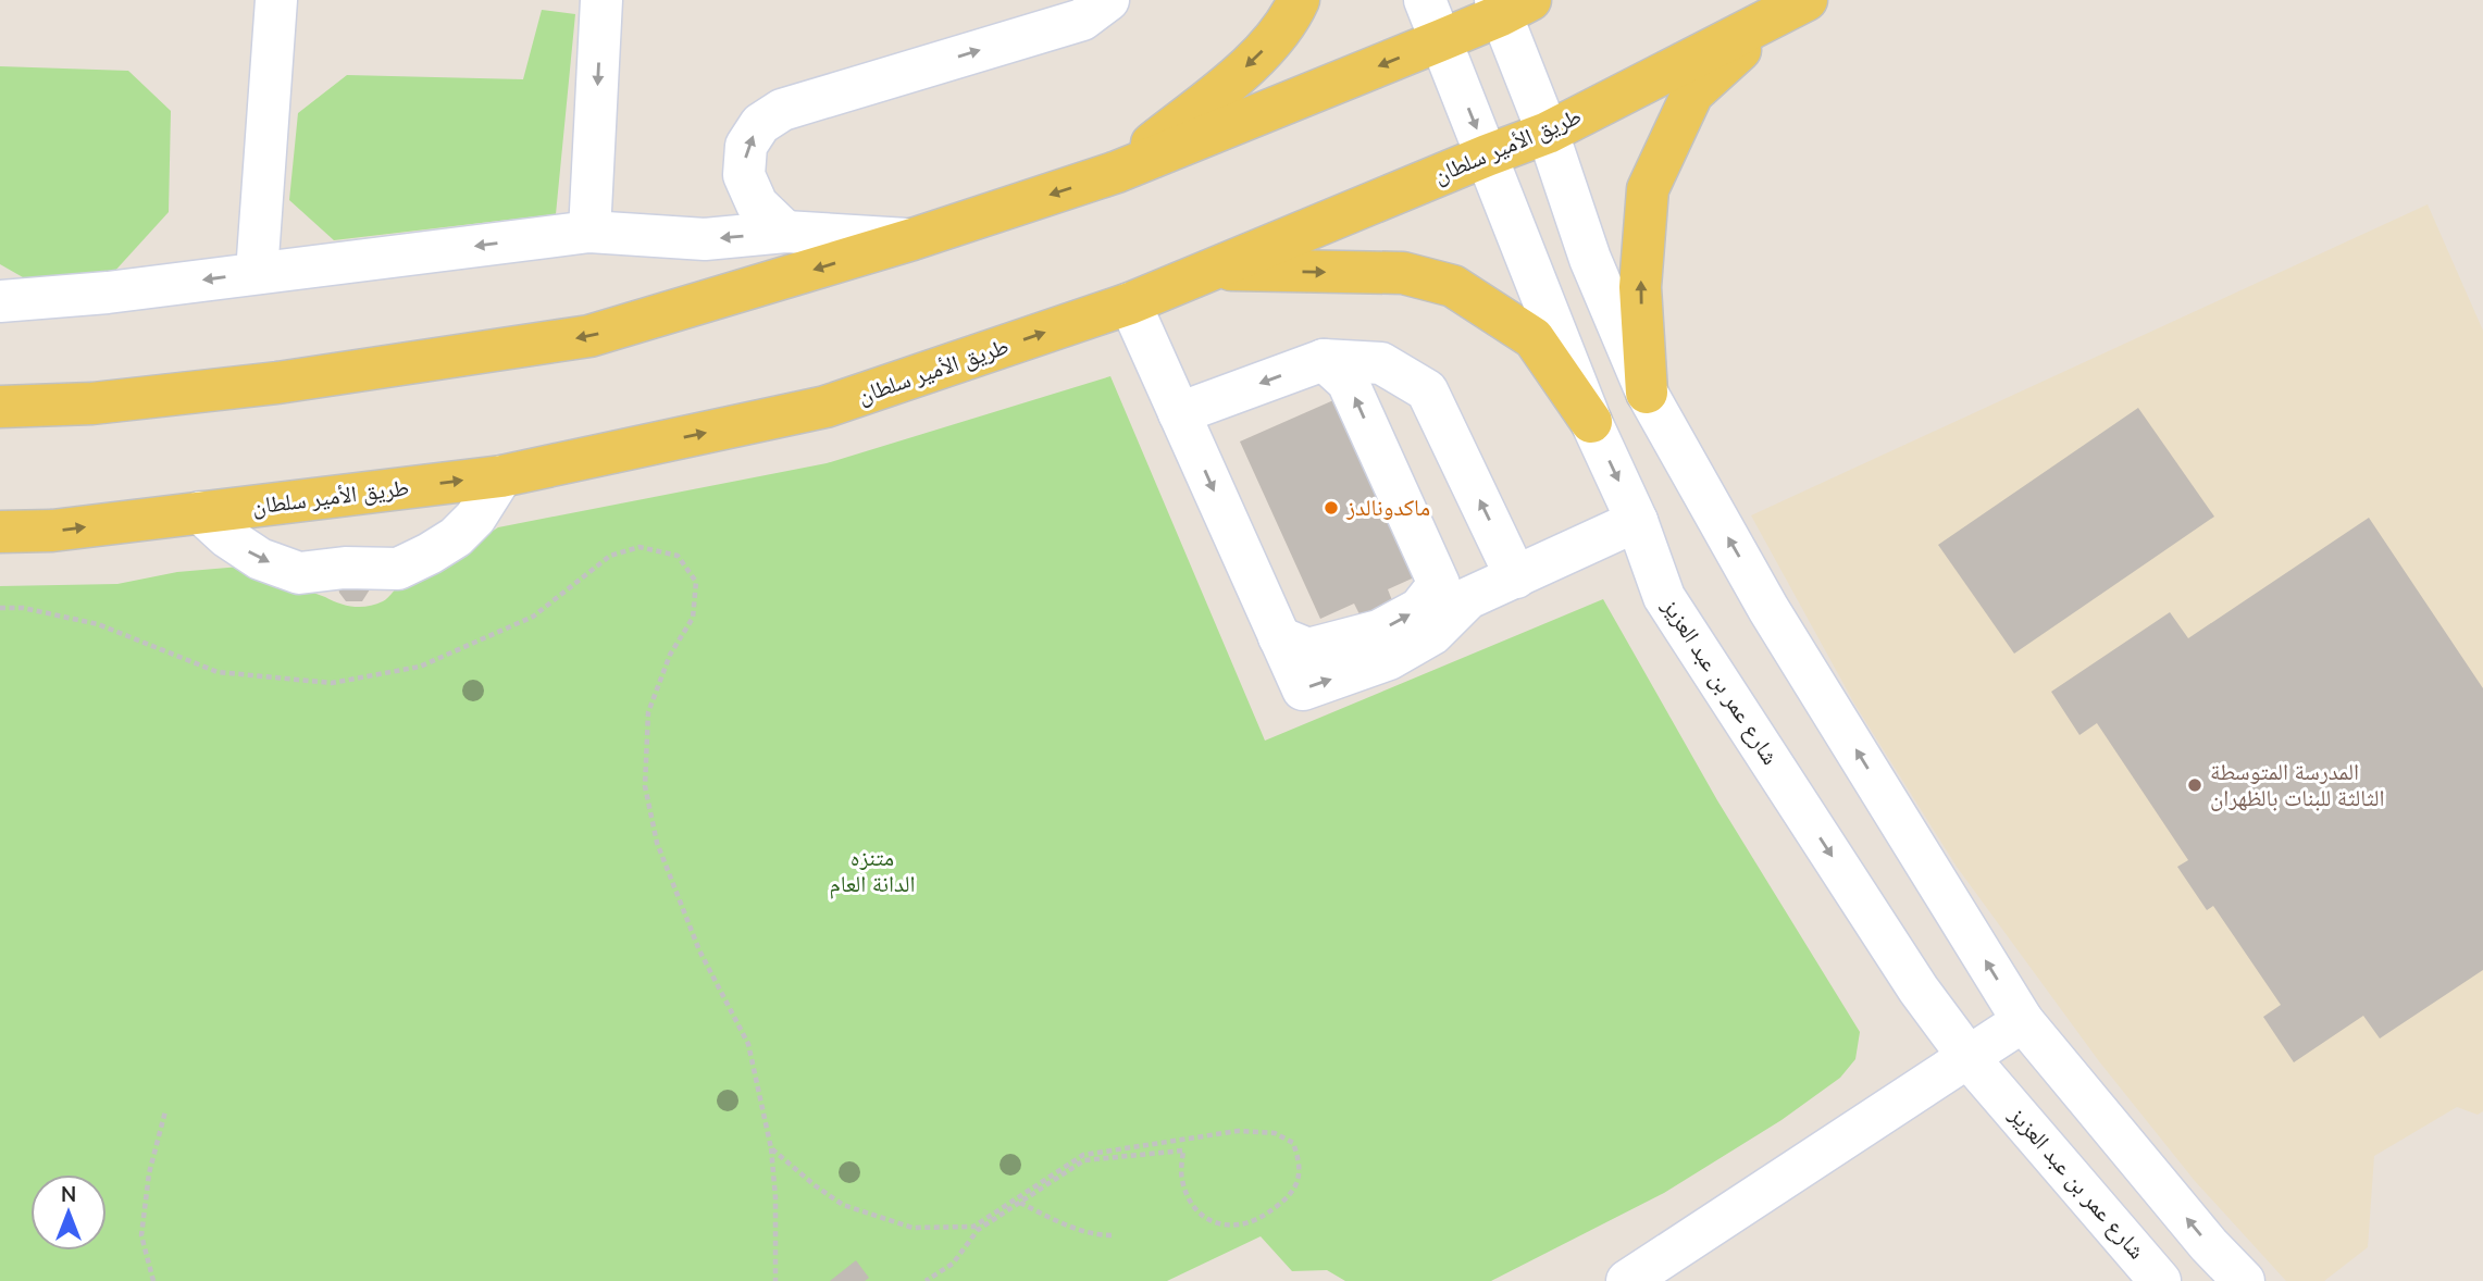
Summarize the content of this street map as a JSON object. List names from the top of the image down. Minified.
{"streets":{"main road":["طريق الأمير سلطان"],"street":["شارع عمر بن عبد العزيز"]},"crossings":[["طريق الأمير سلطان","شارع عمر بن عبد العزيز"]],"parks":["متنزه الدانة العام"],"places":["ماكدونالدز","المدرسة المتوسطة الثالثة للبنات بالظهران"],"north":"top"}
